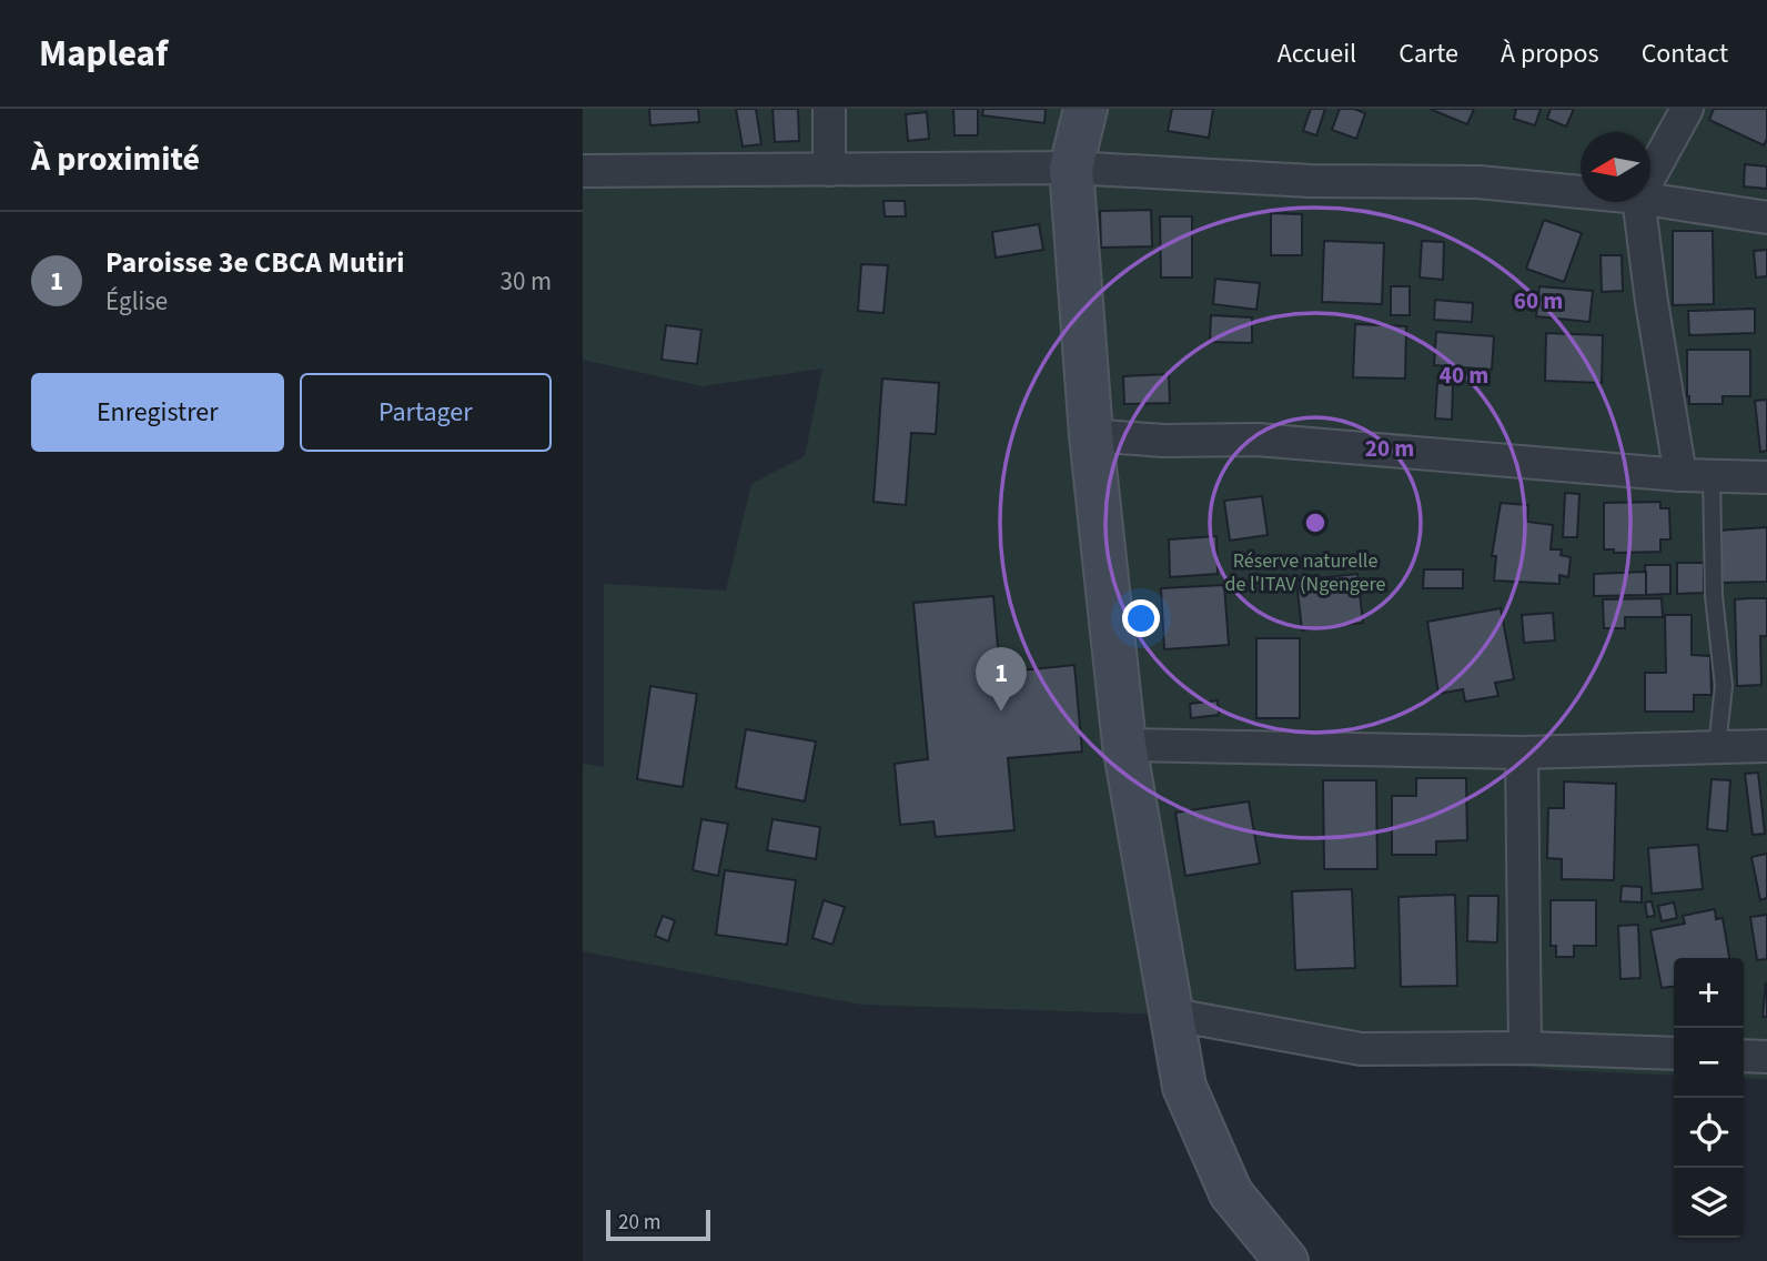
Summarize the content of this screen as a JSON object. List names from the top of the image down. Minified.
{"parks":["Réserve naturelle de l'ITAV (Ngengere"],"scale_bar":"20 m","north":"left","page":{"header":"Mapleaf","nav":["Accueil","Carte","À propos","Contact"],"heading":"À proximité","list":[{"mark":"1","name":"Paroisse 3e CBCA Mutiri","note":"Église","value":"30 m"}],"buttons":["Enregistrer","Partager"],"pins":"1","map_buttons":["+","−"],"scale":"20 m"},"rings":["60 m","40 m","20 m"]}
